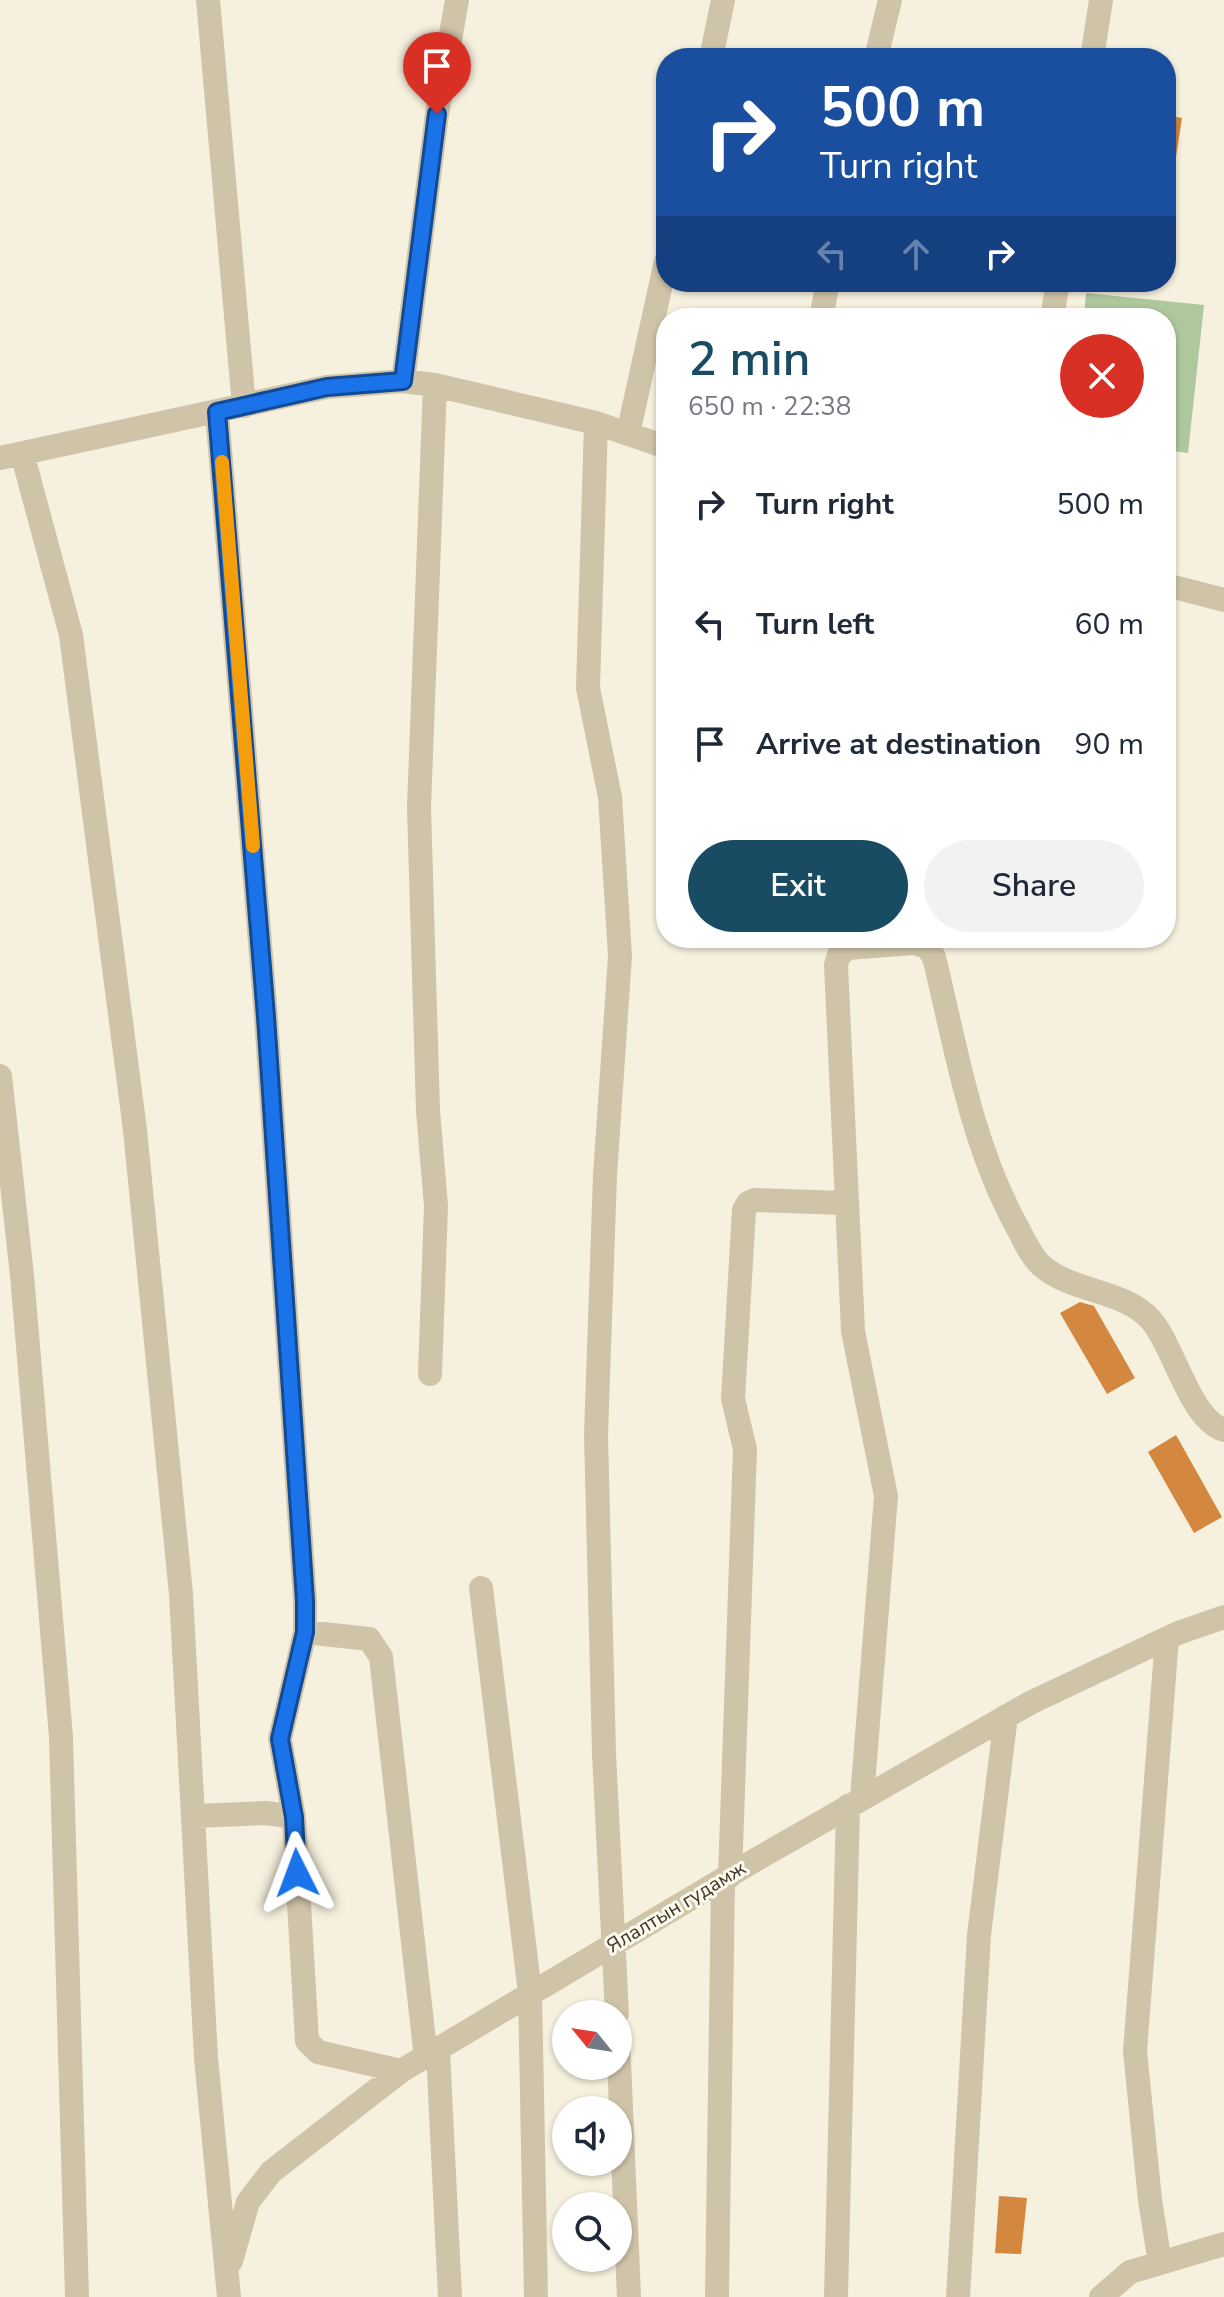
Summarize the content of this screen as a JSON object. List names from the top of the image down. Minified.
{"streets":{"street":["Ялалтын гудамж"]},"north":"top left","page":{"turn":["500 m","Turn right"],"heading":["2 min","650 m · 22:38"],"list":[{"name":"Turn right","value":"500 m"},{"name":"Turn left","value":"60 m"},{"name":"Arrive at destination","value":"90 m"}],"buttons":["Exit","Share"]}}
